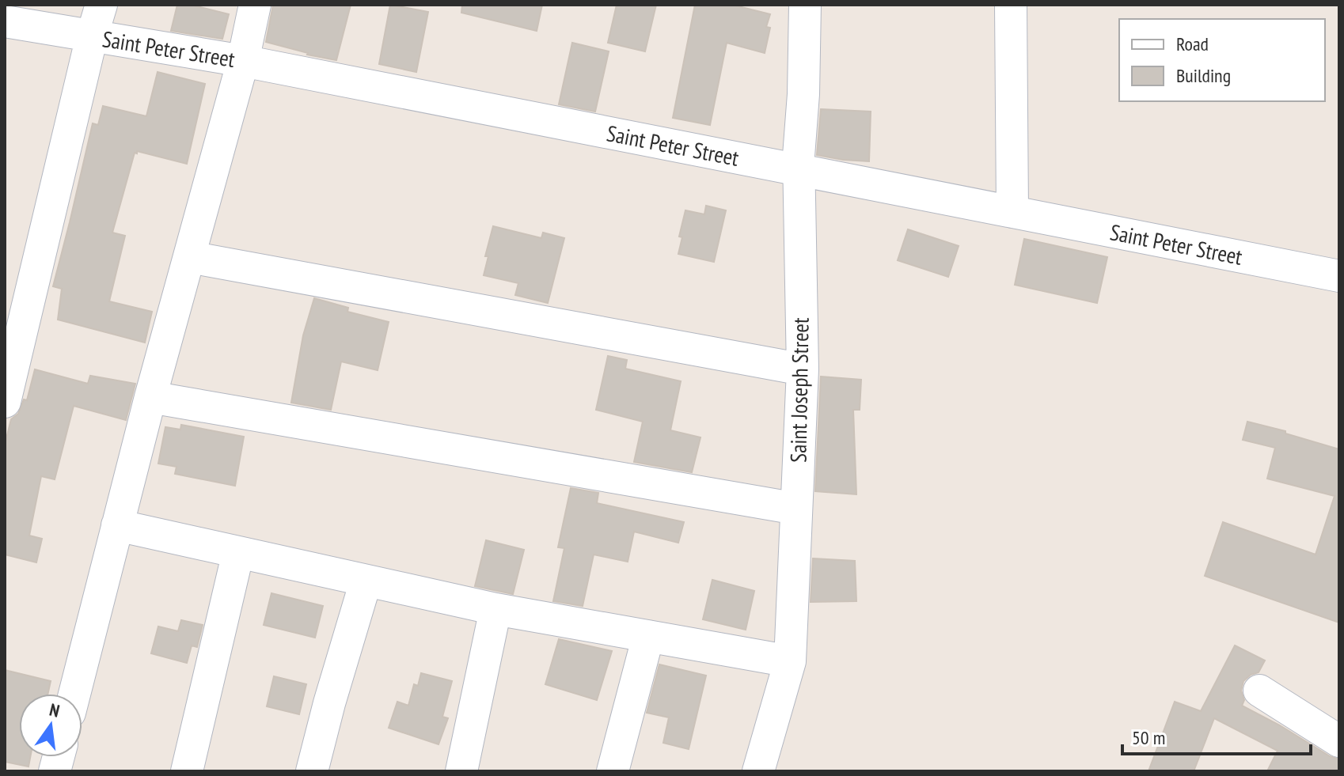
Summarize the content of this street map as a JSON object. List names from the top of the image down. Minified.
{"streets":{"street":["Saint Peter Street","Saint Joseph Street"]},"crossings":[["Saint Peter Street","Saint Joseph Street"]],"legend":["Road","Building"],"scale_bar":"50 m","north":"top"}
